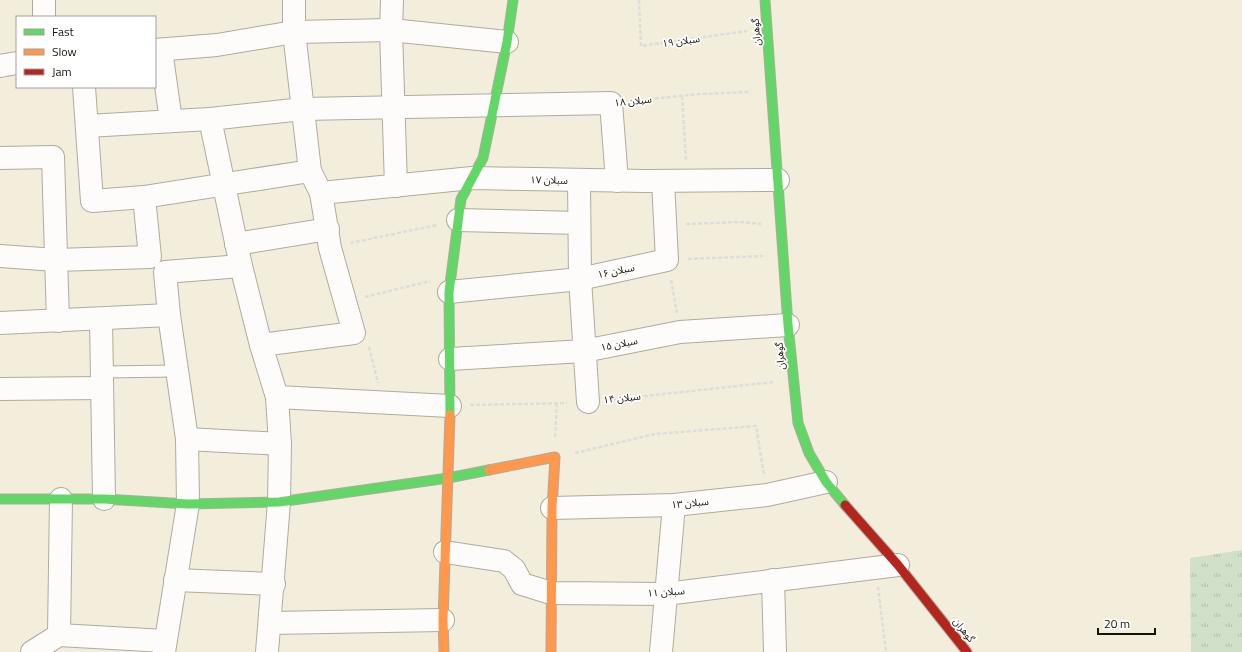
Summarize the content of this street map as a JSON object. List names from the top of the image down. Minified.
{"streets":{"street":["گوهران","سبلان ۱۸","سبلان ۱۷","سبلان ۱۶","سبلان ۱۵","سبلان ۱۳","سبلان ۱۱"],"path":["سبلان ۱۹","سبلان ۱۴"]},"crossings":[["گوهران","سبلان ۱۹"],["گوهران","سبلان ۱۸"],["گوهران","سبلان ۱۷"],["گوهران","سبلان ۱۵"],["گوهران","سبلان ۱۴"],["گوهران","سبلان ۱۳"],["گوهران","سبلان ۱۱"]],"legend":["Fast","Slow","Jam"],"scale_bar":"20 m"}
